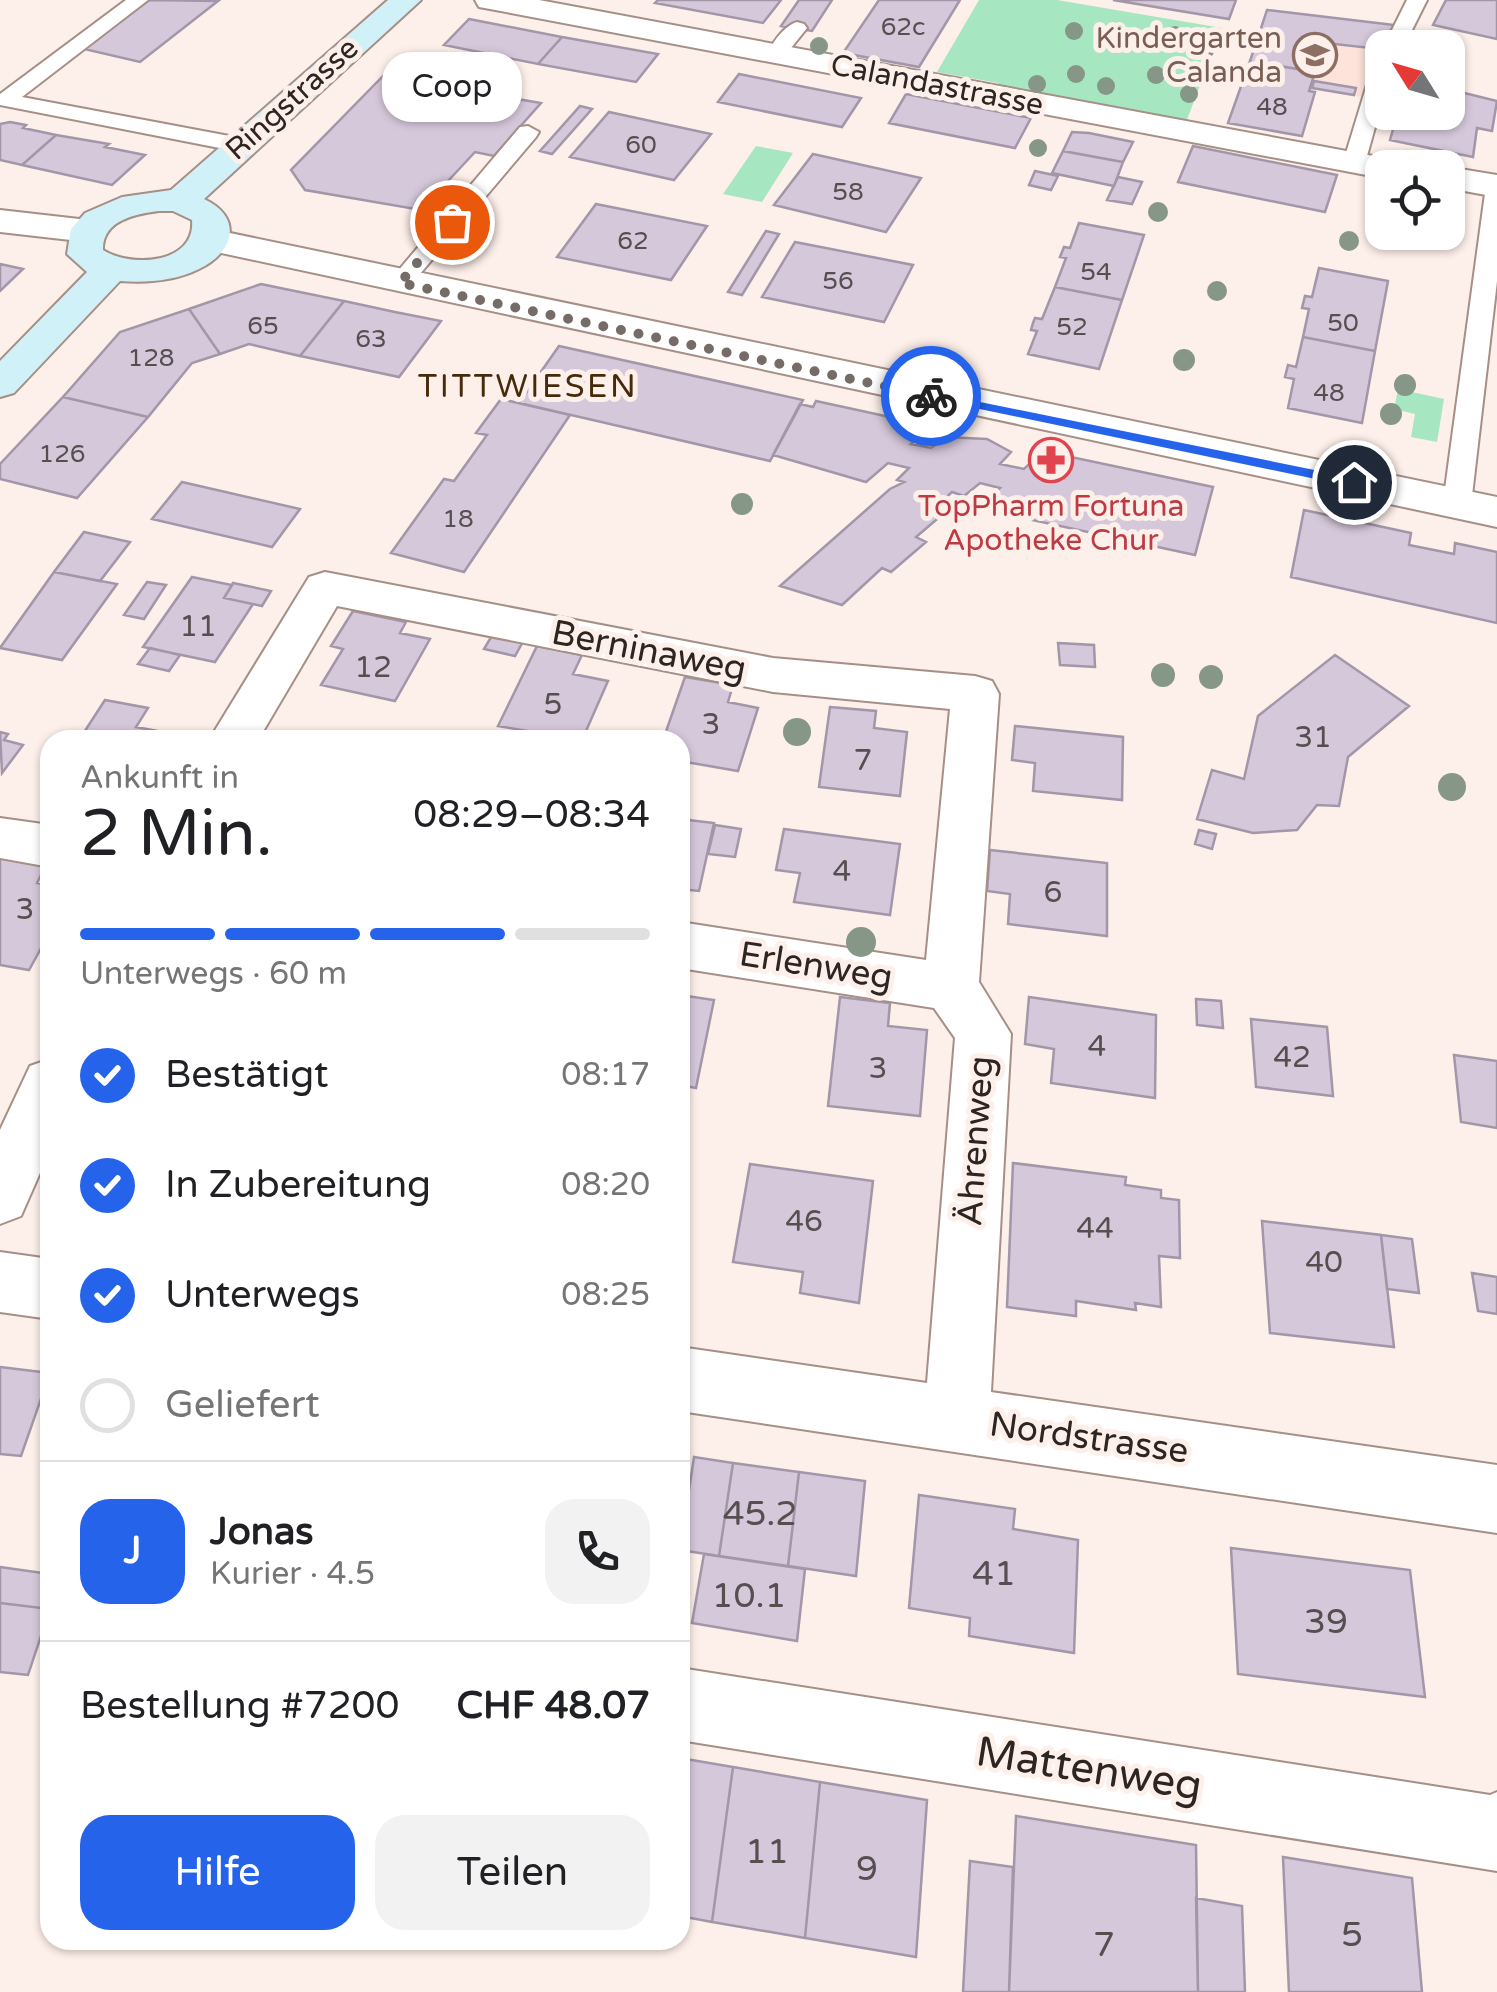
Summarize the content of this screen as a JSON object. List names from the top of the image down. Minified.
{"streets":{"main road":["Ringstrasse"],"street":["Calandastrasse","Berninaweg","Erlenweg","Ährenweg","Nordstrasse","Mattenweg"]},"crossings":[["Berninaweg","Erlenweg"],["Berninaweg","Ährenweg"],["Erlenweg","Ährenweg"],["Ährenweg","Nordstrasse"]],"districts":["TITTWIESEN"],"places":{"school or university":["Kindergarten Calanda"],"other":["Coop"],"pharmacy":["TopPharm Fortuna Apotheke Chur"]},"house_numbers":["62c","48","60","58","62","54","56","50","65","52","63","128","48","126","18","11","12","5","3","31","7","4","6","3","4","42","3","46","44","40","45.2","41","10.1","39","11","9","5","7"],"north":"top left","page":{"bubble":"Coop","heading":["2 Min.","Ankunft in","08:29–08:34"],"panel":["Jonas","Kurier · 4.5","Bestellung #7200","CHF 48.07"],"bar":"Unterwegs · 60 m","list":[["Bestätigt","08:17"],["In Zubereitung","08:20"],["Unterwegs","08:25"],"Geliefert"],"round":"J","buttons":["Hilfe","Teilen"]}}
